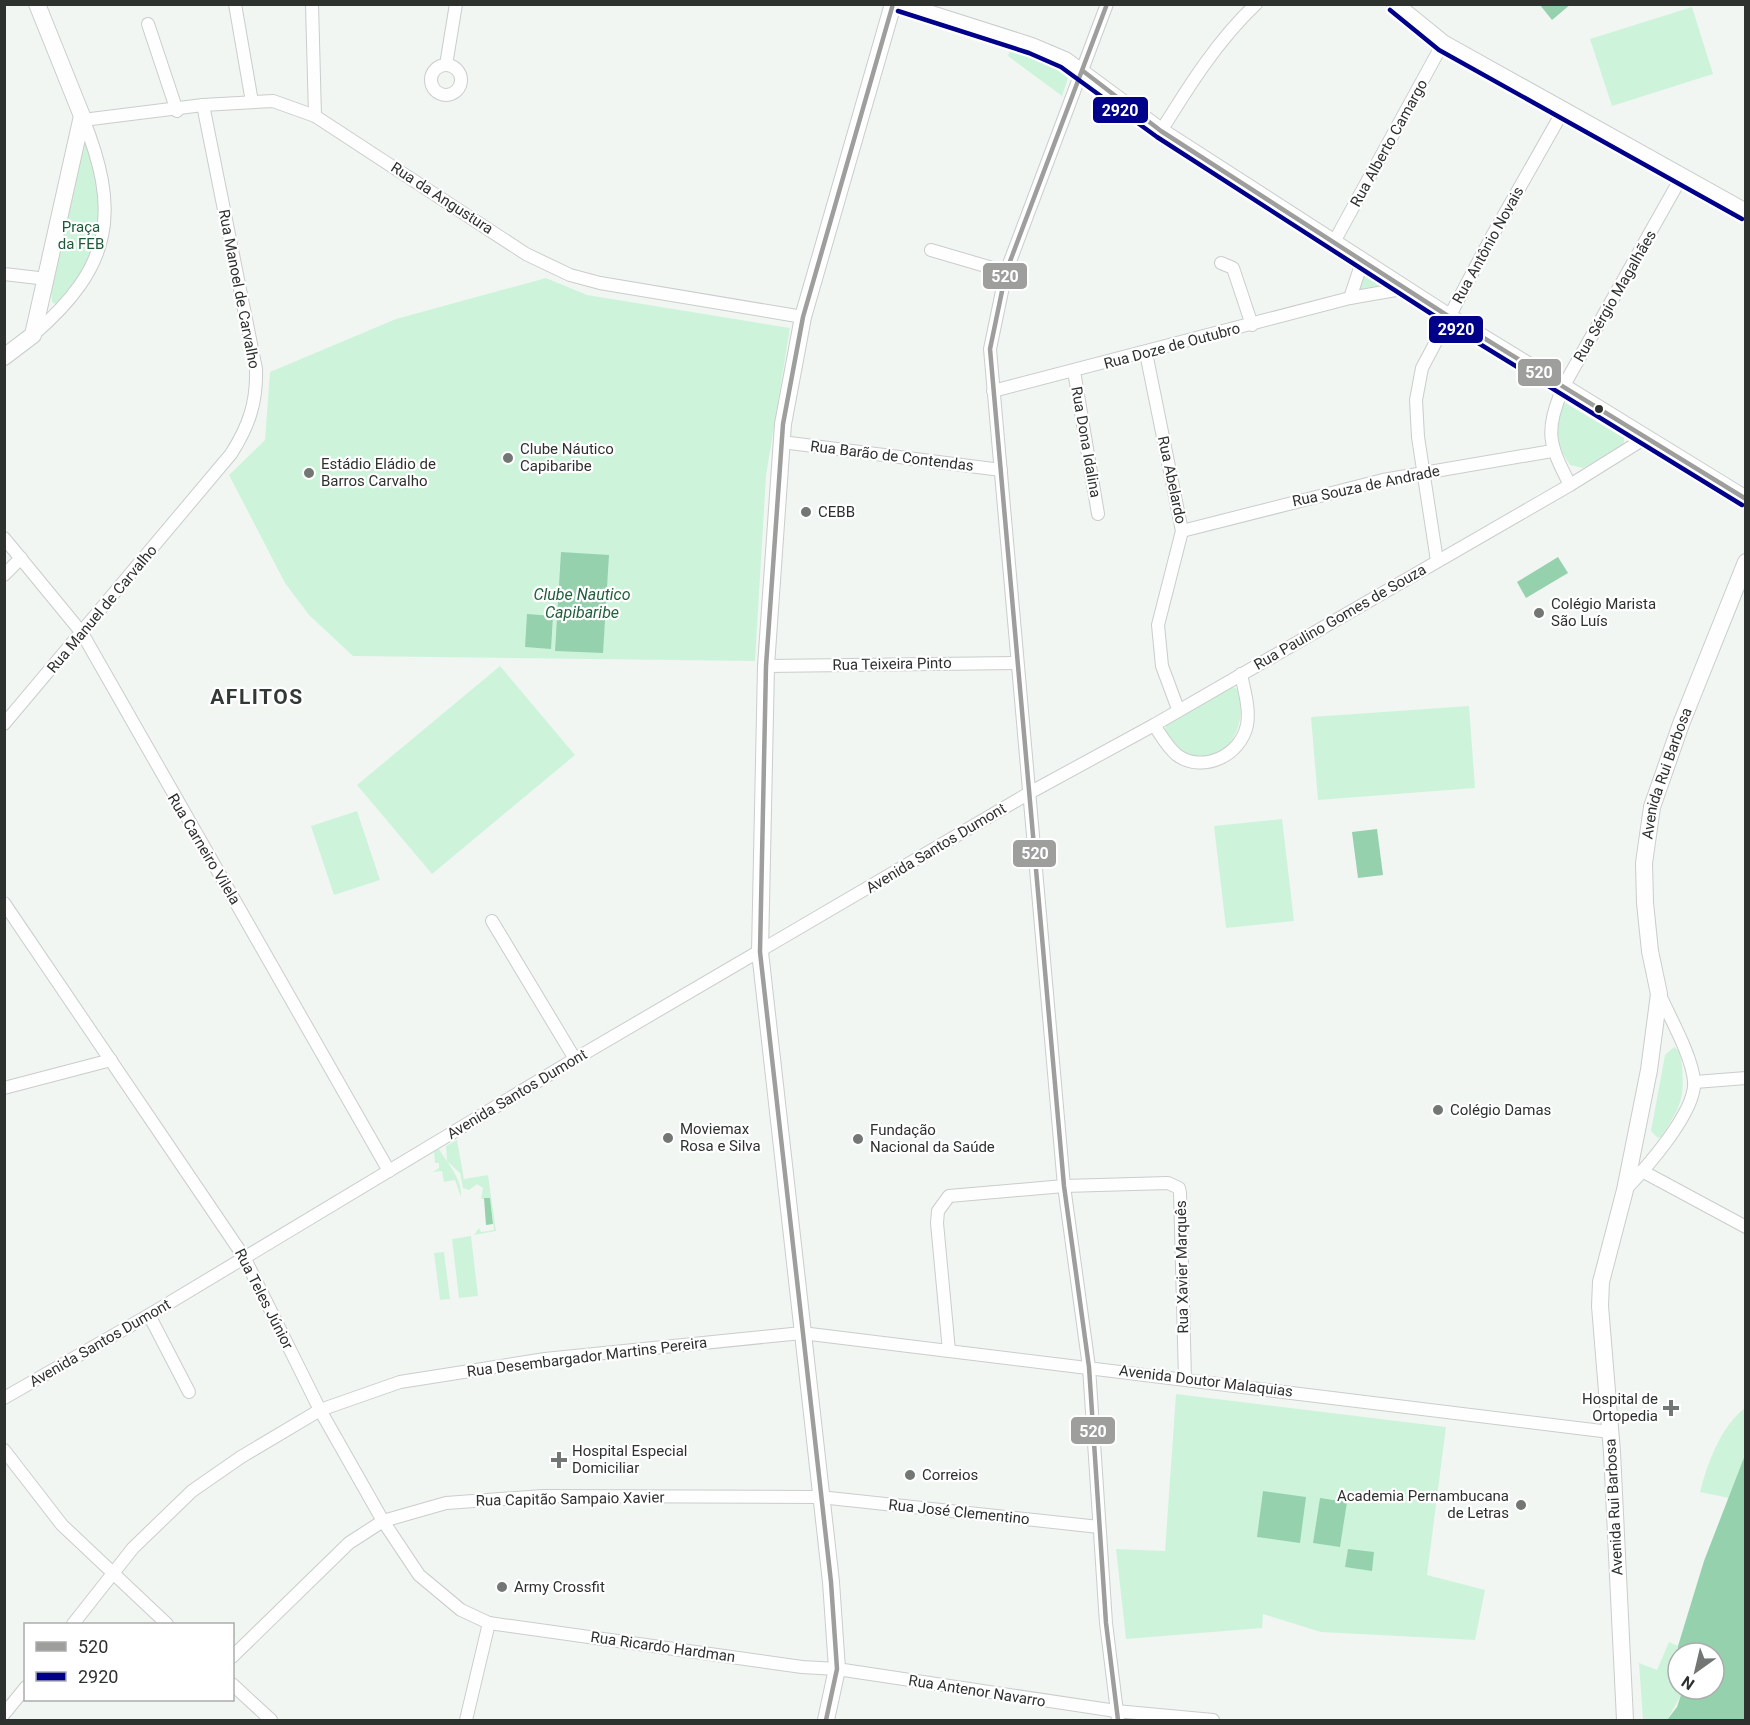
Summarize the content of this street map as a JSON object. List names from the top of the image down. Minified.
{"streets":{"main road":["Avenida Rui Barbosa"],"street":["Rua Alberto Camargo","Rua da Angustura","Rua Antônio Novais","Rua Manoel de Carvalho","Rua Sérgio Magalhães","Rua Doze de Outubro","Rua Dona Idalina","Rua Barão de Contendas","Rua Abelardo","Rua Souza de Andrade","Rua Manuel de Carvalho","Rua Paulino Gomes de Souza","Rua Teixeira Pinto","Avenida Santos Dumont","Rua Carneiro Vilela","Rua Xavier Marquês","Rua Teles Júnior","Rua Desembargador Martins Pereira","Avenida Doutor Malaquias","Rua Capitão Sampaio Xavier","Rua José Clementino","Rua Ricardo Hardman","Rua Antenor Navarro"]},"crossings":[["Rua da Angustura","Rua Manoel de Carvalho"],["Rua Antônio Novais","Rua Souza de Andrade"],["Rua Antônio Novais","Rua Paulino Gomes de Souza"],["Rua Manoel de Carvalho","Rua Manuel de Carvalho"],["Rua Sérgio Magalhães","Rua Souza de Andrade"],["Rua Sérgio Magalhães","Rua Paulino Gomes de Souza"],["Rua Doze de Outubro","Rua Dona Idalina"],["Rua Doze de Outubro","Rua Abelardo"],["Rua Abelardo","Rua Souza de Andrade"],["Rua Abelardo","Rua Paulino Gomes de Souza"],["Rua Manuel de Carvalho","Rua Carneiro Vilela"],["Rua Paulino Gomes de Souza","Avenida Santos Dumont"],["Avenida Rui Barbosa","Avenida Doutor Malaquias"],["Avenida Santos Dumont","Rua Carneiro Vilela"],["Avenida Santos Dumont","Rua Teles Júnior"],["Rua Xavier Marquês","Avenida Doutor Malaquias"],["Rua Teles Júnior","Rua Desembargador Martins Pereira"],["Rua Teles Júnior","Rua Capitão Sampaio Xavier"],["Rua Teles Júnior","Rua Ricardo Hardman"],["Rua Desembargador Martins Pereira","Avenida Doutor Malaquias"],["Rua Capitão Sampaio Xavier","Rua José Clementino"],["Rua Ricardo Hardman","Rua Antenor Navarro"]],"districts":["AFLITOS"],"water":["Clube Nautico Capibaribe"],"parks":["Praça da FEB"],"places":{"other":["Clube Náutico Capibaribe","Estádio Eládio de Barros Carvalho","CEBB","Colégio Marista São Luís","Colégio Damas","Moviemax Rosa e Silva","Fundação Nacional da Saúde","Correios","Academia Pernambucana de Letras","Army Crossfit"],"health":["Hospital de Ortopedia","Hospital Especial Domiciliar"]},"lines":["transit line 520","transit line 2920"],"legend":["520","2920"],"north":"bottom left"}
